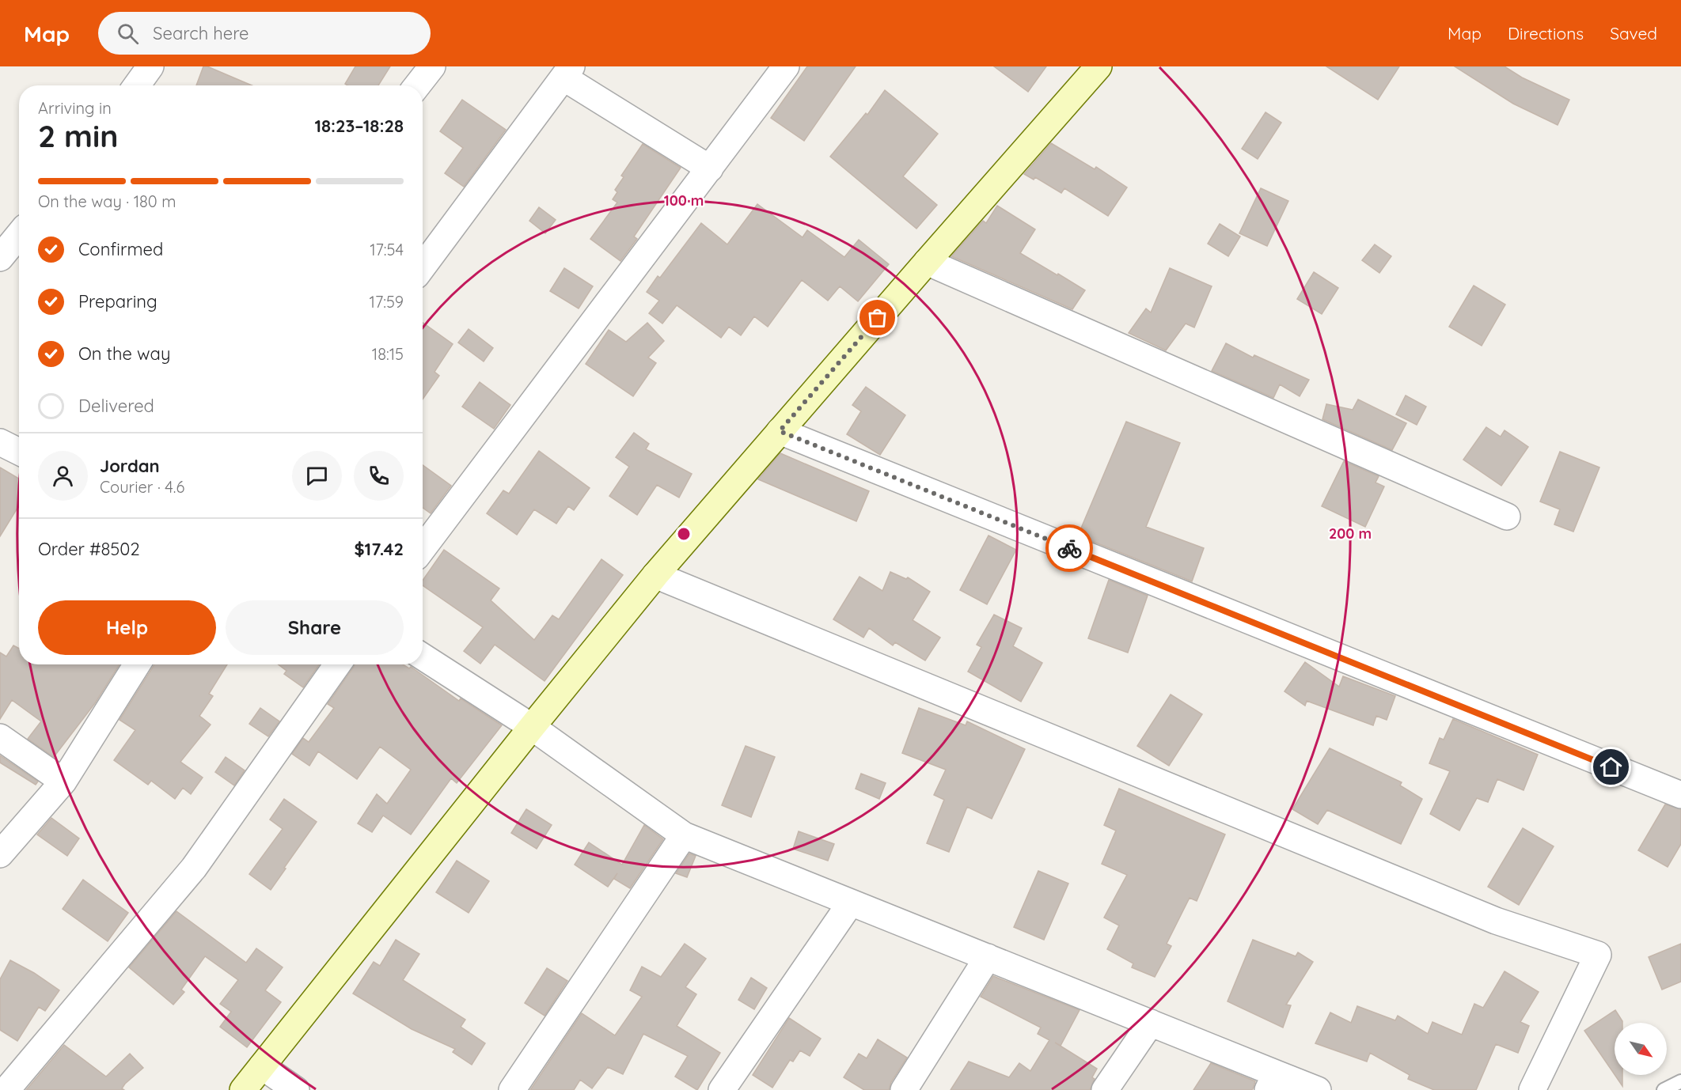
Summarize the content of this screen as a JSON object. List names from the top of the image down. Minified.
{"north":"bottom right","page":{"header":"Map","search":"Search here","nav":["Map","Directions","Saved"],"heading":["2 min","Arriving in","18:23–18:28"],"panel":["Jordan","Courier · 4.6","Order #8502","$17.42"],"bar":"On the way · 180 m","list":[["Confirmed","17:54"],["Preparing","17:59"],["On the way","18:15"],"Delivered"],"buttons":["Help","Share"]},"rings":["100 m","200 m"]}
